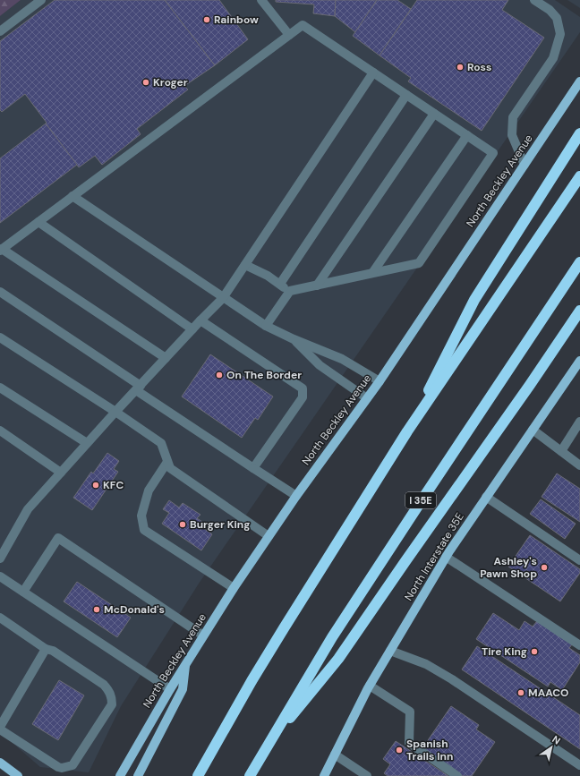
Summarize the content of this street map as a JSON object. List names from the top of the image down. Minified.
{"streets":{"highway":["I 35E"],"main road":["North Beckley Avenue","North Interstate 35E"]},"places":["Rainbow","Ross","Kroger","On The Border","KFC","Burger King","Ashley's Pawn Shop","McDonald's","Tire King","MAACO","Spanish Trails Inn"],"north":"top right"}
